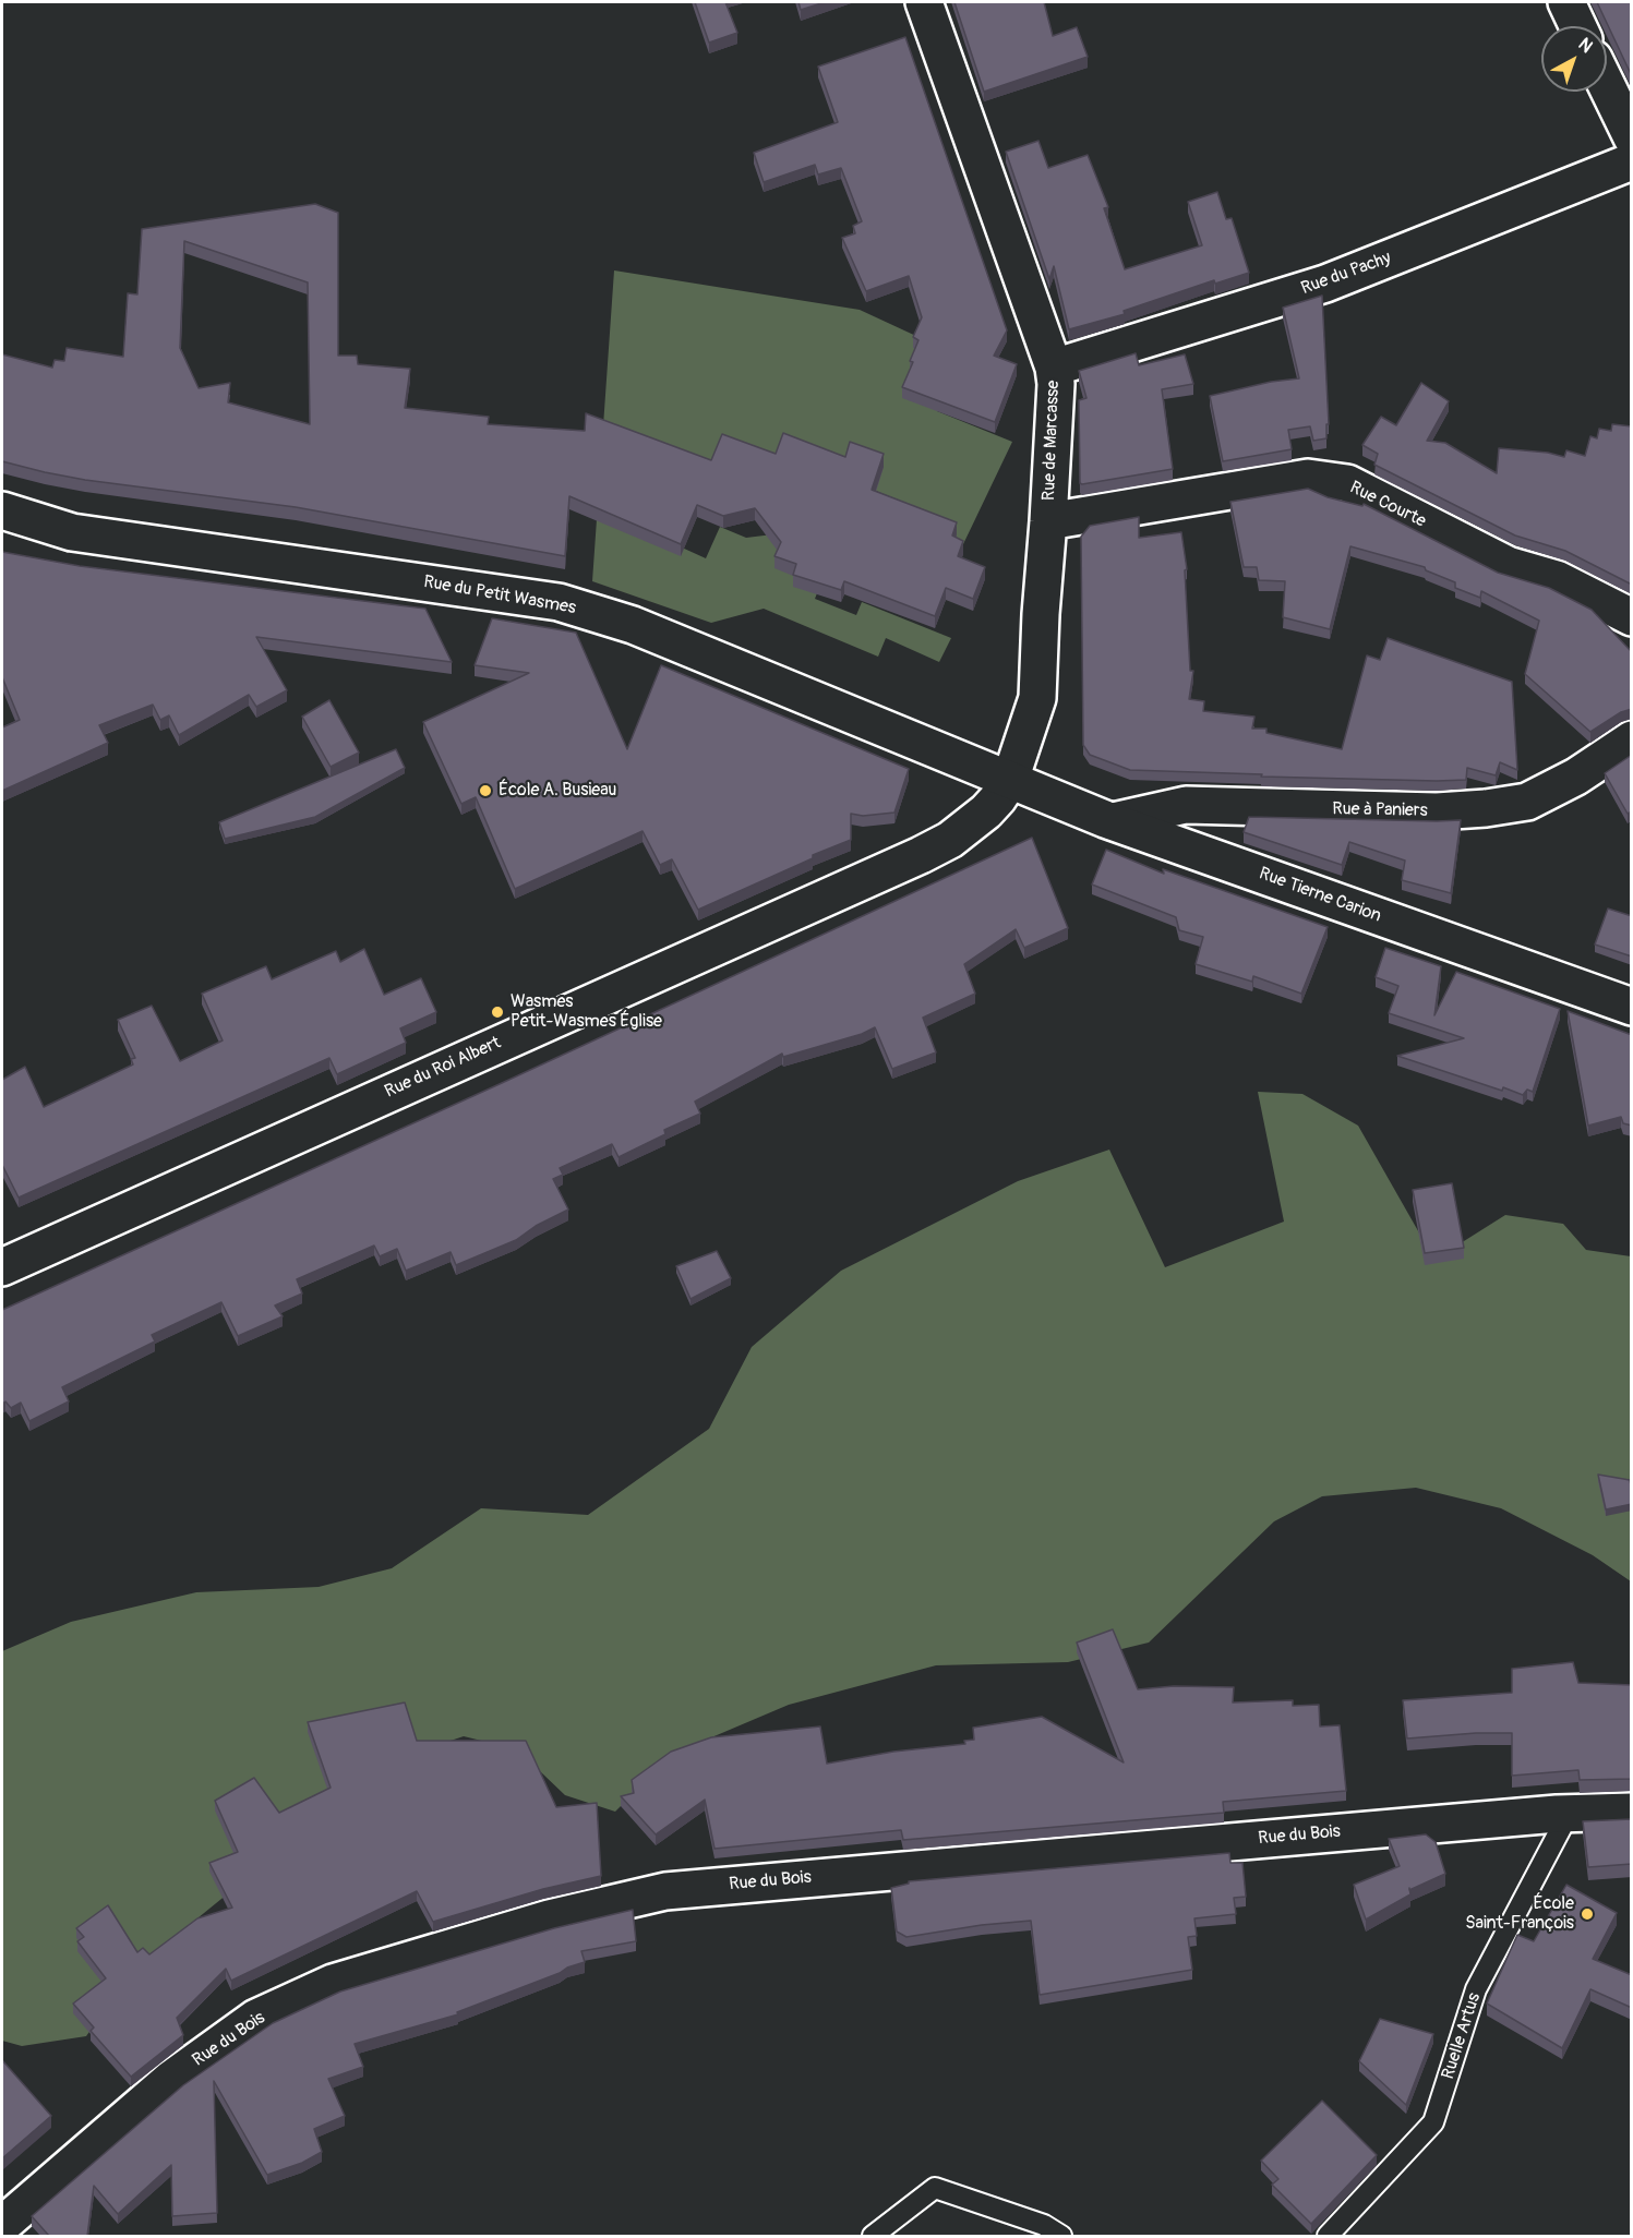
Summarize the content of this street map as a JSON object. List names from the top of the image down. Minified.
{"streets":{"street":["Rue du Pachy","Rue de Marcasse","Rue Courte","Rue du Petit Wasmes","Rue à Paniers","Rue Tierne Carion","Rue du Roi Albert","Rue du Bois"],"lane":["Ruelle Artus"]},"crossings":[["Rue du Pachy","Rue de Marcasse"],["Rue de Marcasse","Rue Courte"],["Rue de Marcasse","Rue du Petit Wasmes"],["Rue de Marcasse","Rue Tierne Carion"],["Rue de Marcasse","Rue du Roi Albert"],["Rue du Petit Wasmes","Rue Tierne Carion"],["Rue du Petit Wasmes","Rue du Roi Albert"],["Rue à Paniers","Rue Tierne Carion"],["Rue Tierne Carion","Rue du Roi Albert"],["Rue du Bois","Ruelle Artus"]],"places":["École A. Busieau","Wasmes Petit-Wasmes Église","École Saint-François"],"north":"top right"}
